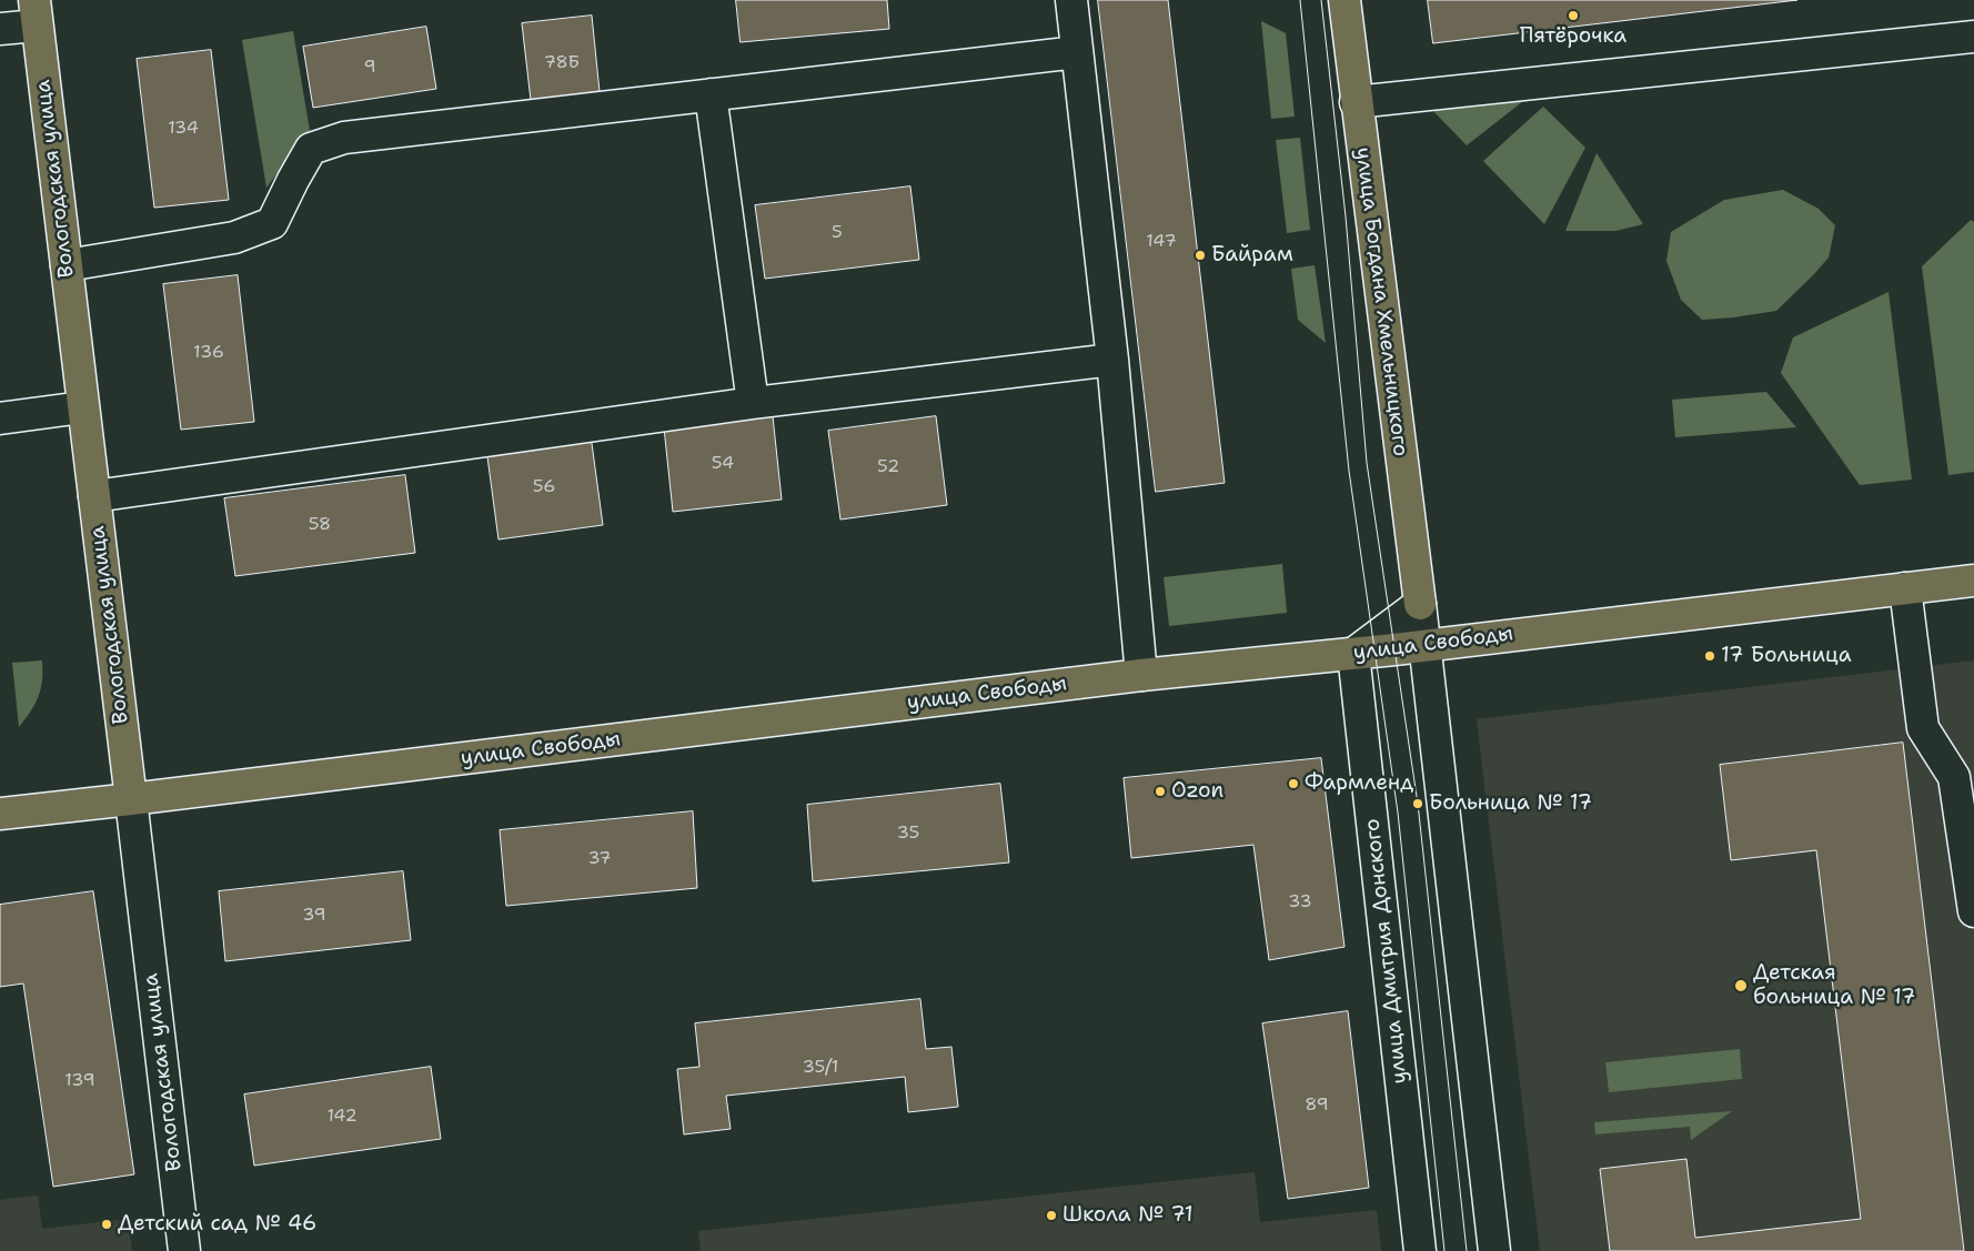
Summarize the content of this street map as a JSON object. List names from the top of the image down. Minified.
{"streets":{"main road":["Вологодская улица","улица Богдана Хмельницкого","улица Свободы"],"street":["улица Дмитрия Донского"]},"crossings":[["Вологодская улица","улица Свободы"],["улица Свободы","улица Дмитрия Донского"]],"places":["Пятёрочка","Байрам","17 Больница","Фармленд","Ozon","Больница № 17","Детская больница № 17","Школа № 71","Детский сад № 46"],"house_numbers":["78Б","9","134","5","147","136","54","52","56","58","35","37","33","39","35/1","139","89","142"]}
